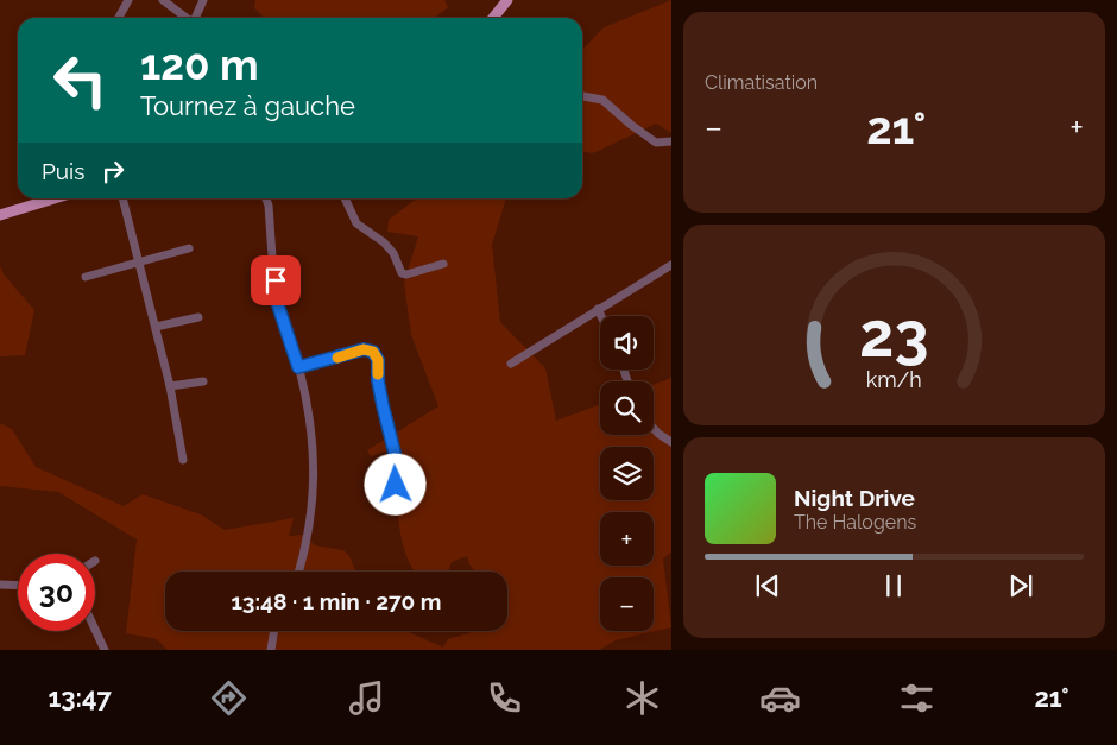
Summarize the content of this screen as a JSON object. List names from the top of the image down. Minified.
{"page":{"tile":"Climatisation","turn":["120 m","Tournez à gauche"],"heat":["−","21°","+"],"then":"Puis","map_buttons":["+","−"],"song":["Night Drive","The Halogens"],"limit":"30","trip":"13:48 · 1 min · 270 m","tabs":["13:47","21°"],"gauge":["23","km/h"]}}
